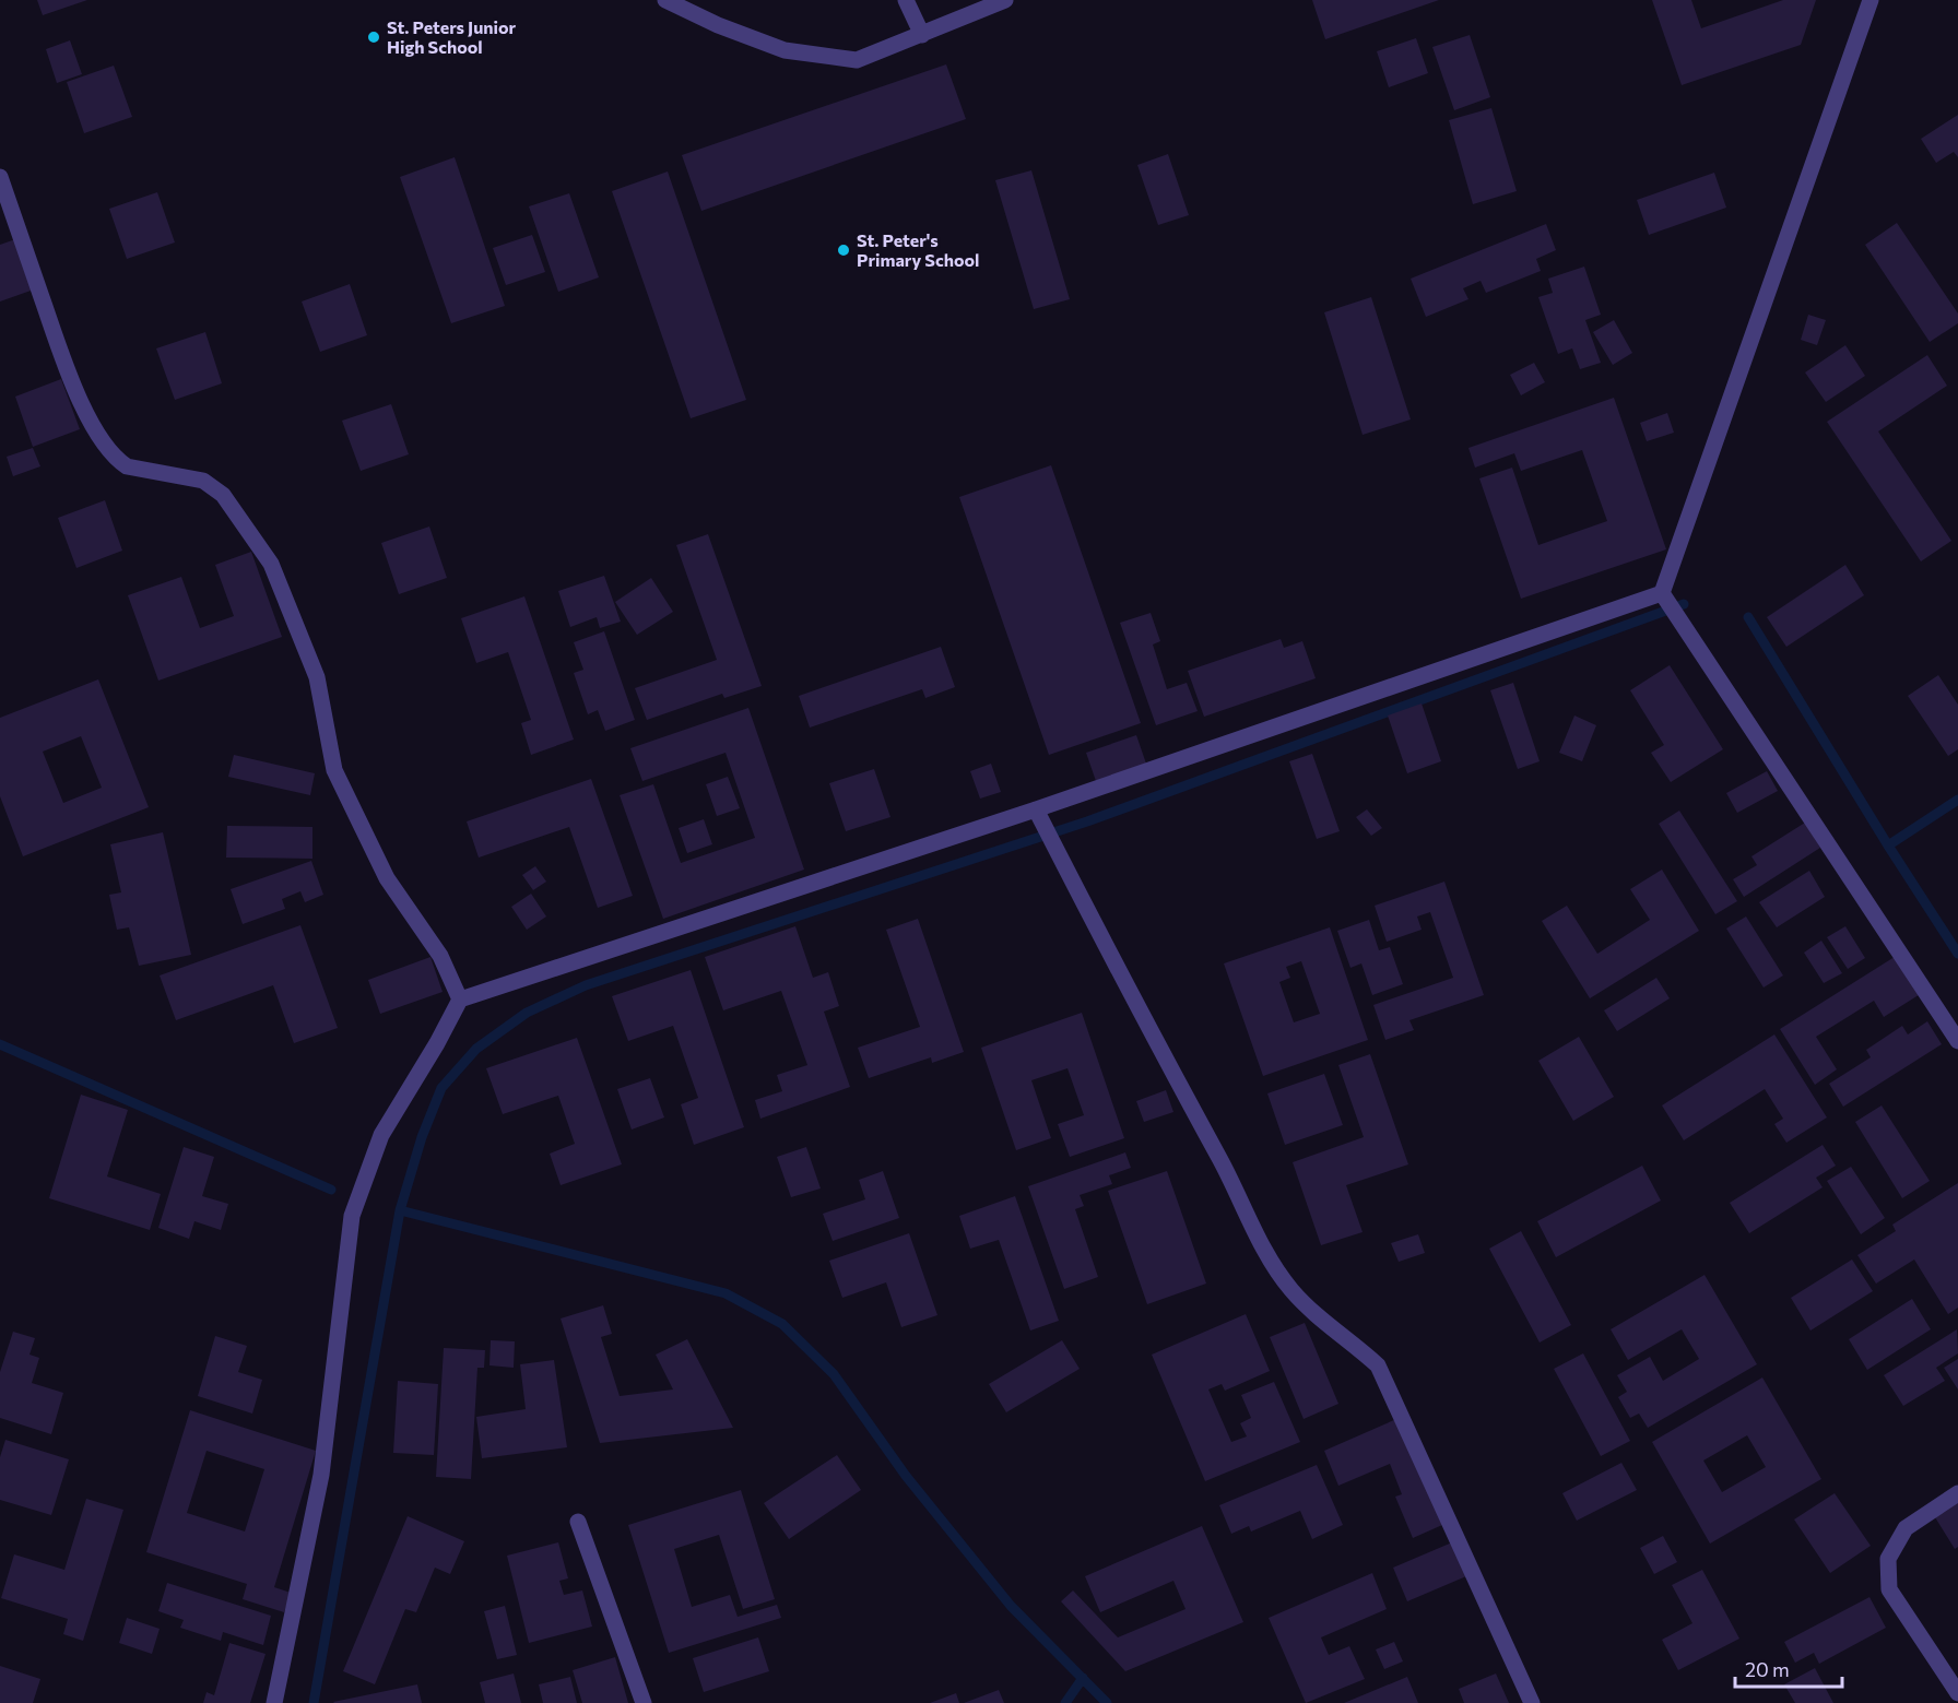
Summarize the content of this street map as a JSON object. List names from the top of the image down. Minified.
{"places":["St. Peters Junior High School","St. Peter's Primary School"],"scale_bar":"20 m"}
